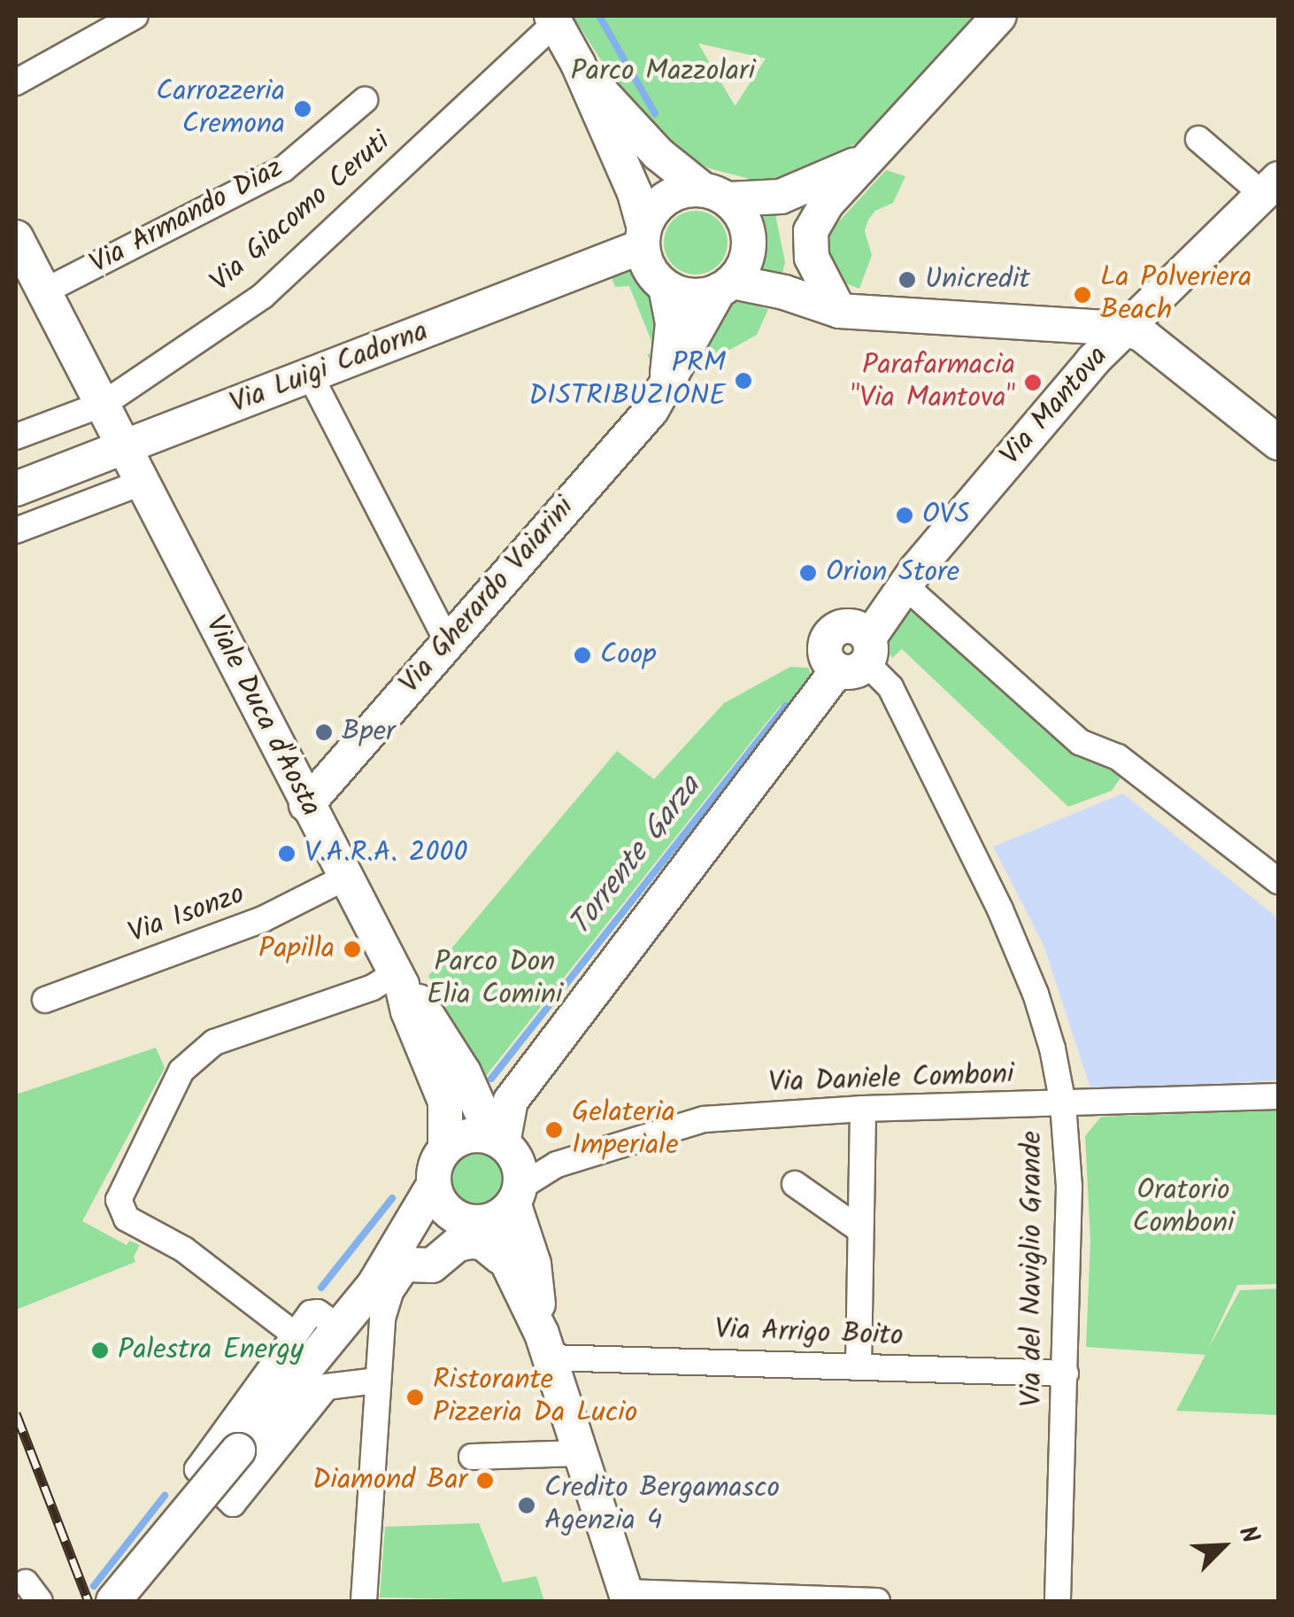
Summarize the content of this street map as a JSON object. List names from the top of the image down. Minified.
{"streets":{"main road":["Via Luigi Cadorna","Via Mantova","Via Gherardo Vaiarini","Viale Duca d'Aosta"],"street":["Via Giacomo Ceruti","Via Armando Diaz","Via Isonzo","Via Daniele Comboni","Via del Naviglio Grande","Via Arrigo Boito"]},"crossings":[["Via Luigi Cadorna","Via Gherardo Vaiarini"],["Via Luigi Cadorna","Viale Duca d'Aosta"],["Via Mantova","Viale Duca d'Aosta"],["Via Mantova","Via Daniele Comboni"],["Via Mantova","Via del Naviglio Grande"],["Via Gherardo Vaiarini","Viale Duca d'Aosta"],["Viale Duca d'Aosta","Via Isonzo"],["Viale Duca d'Aosta","Via Daniele Comboni"],["Via Daniele Comboni","Via del Naviglio Grande"],["Via del Naviglio Grande","Via Arrigo Boito"]],"water":["Torrente Garza"],"parks":["Parco Mazzolari","Parco Don Elia Comini","Oratorio Comboni"],"places":["Carrozzeria Cremona","Unicredit","La Polveriera Beach","PRM DISTRIBUZIONE","Parafarmacia \"Via Mantova\"","OVS","Orion Store","Coop","Bper","V.A.R.A. 2000","Papilla","Gelateria Imperiale","Palestra Energy","Ristorante Pizzeria Da Lucio","Diamond Bar","Credito Bergamasco Agenzia 4"],"north":"top right"}
